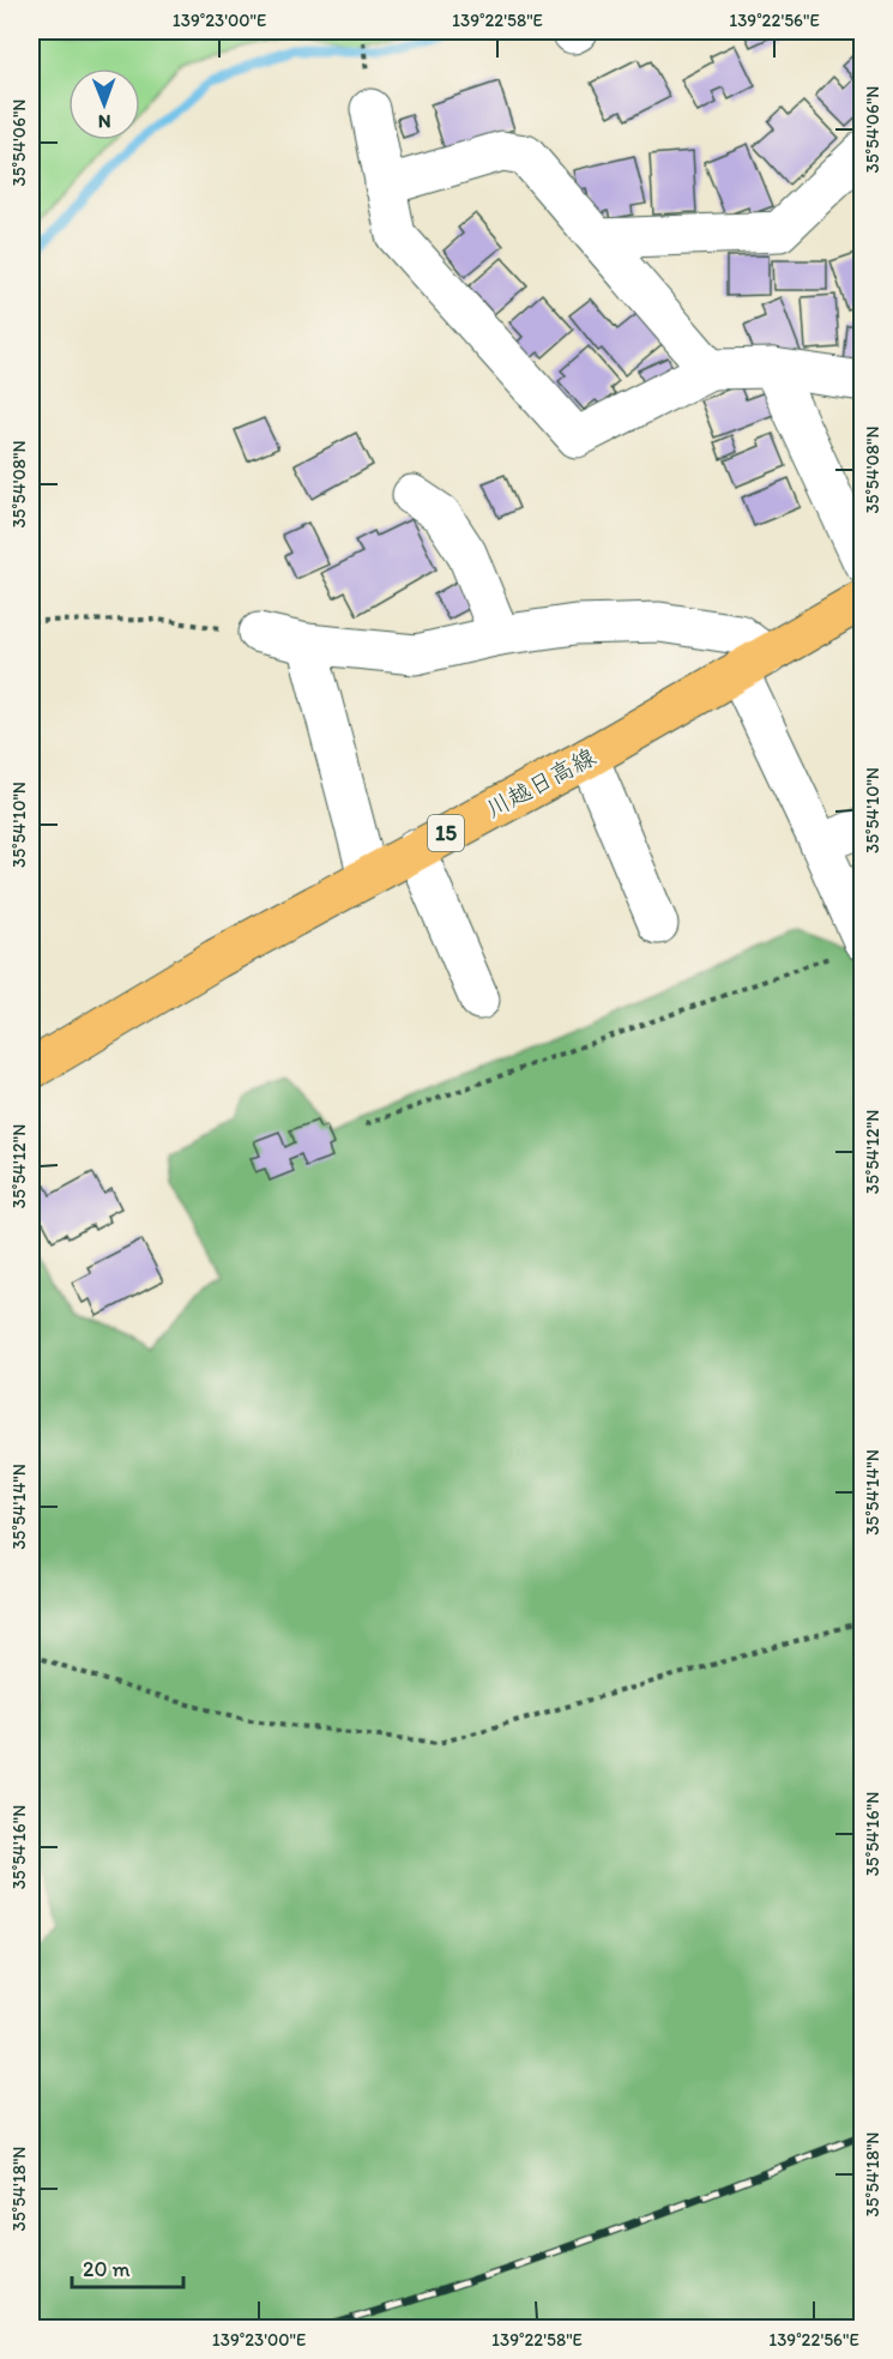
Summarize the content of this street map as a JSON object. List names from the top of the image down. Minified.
{"streets":{"main road":["川越日高線","15"]},"scale_bar":"20 m","north":"bottom","coordinates":["139°23'00\"E","139°22'58\"E","139°22'56\"E","35°54'06\"N","35°54'08\"N","35°54'10\"N","35°54'12\"N","35°54'14\"N","35°54'16\"N","35°54'18\"N"]}
